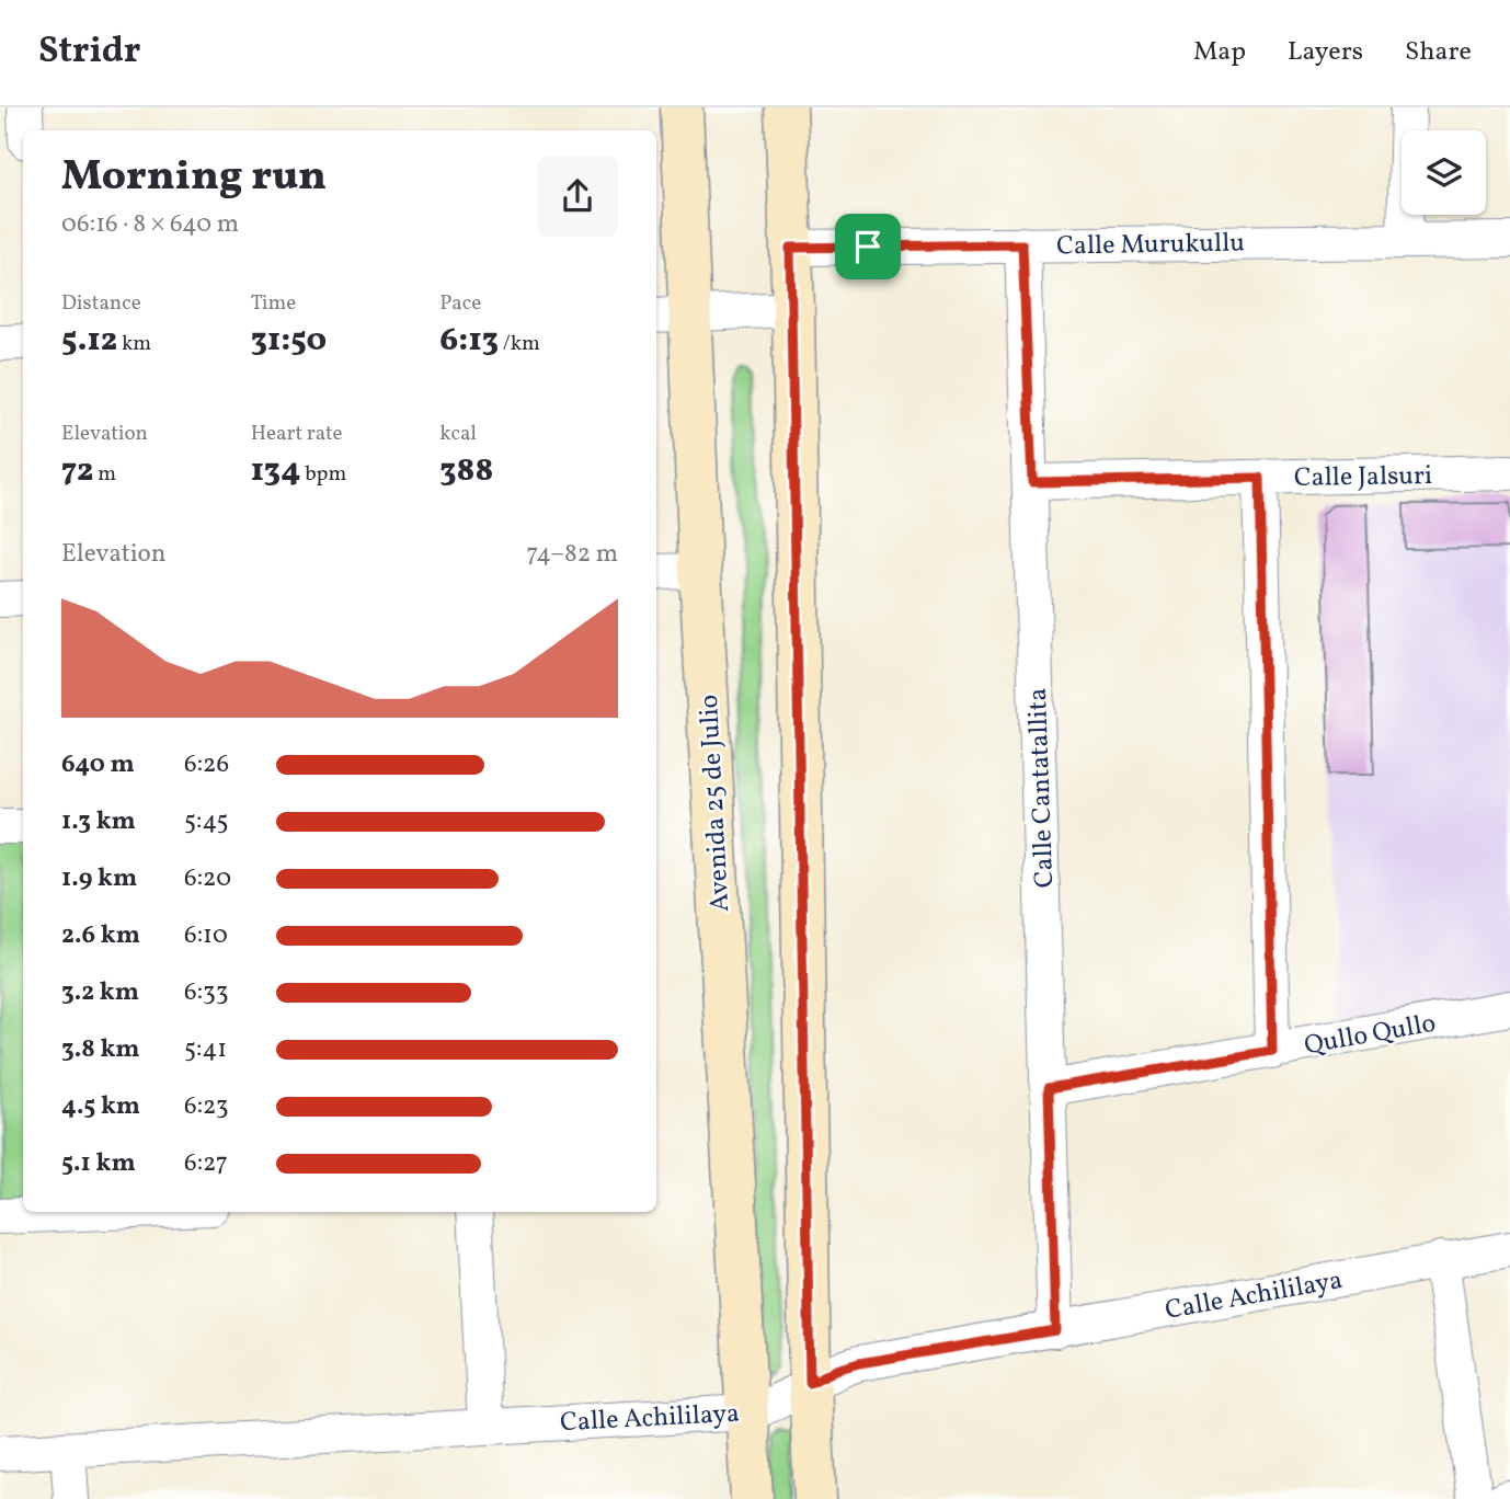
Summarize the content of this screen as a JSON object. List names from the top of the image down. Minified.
{"streets":{"main road":["Avenida 25 de Julio"],"street":["Calle Murukullu","Calle Jalsuri","Calle Cantatallita","Qullo Qullo","Calle Achililaya"]},"crossings":[["Calle Murukullu","Calle Cantatallita"],["Calle Jalsuri","Calle Cantatallita"],["Calle Cantatallita","Qullo Qullo"],["Calle Cantatallita","Calle Achililaya"],["Avenida 25 de Julio","Calle Achililaya"]],"page":{"header":"Stridr","nav":["Map","Layers","Share"],"heading":["Morning run","06:16 · 8 × 640 m"],"stats":[["Distance","5.12 km"],["Time","31:50"],["Pace","6:13 /km"],["Elevation","72 m"],["Heart rate","134 bpm"],["kcal","388"]],"chart":["Elevation","74–82 m"],"list":[{"name":"640 m","note":"6:26"},{"name":"1.3 km","note":"5:45"},{"name":"1.9 km","note":"6:20"},{"name":"2.6 km","note":"6:10"},{"name":"3.2 km","note":"6:33"},{"name":"3.8 km","note":"5:41"},{"name":"4.5 km","note":"6:23"},{"name":"5.1 km","note":"6:27"}]}}
